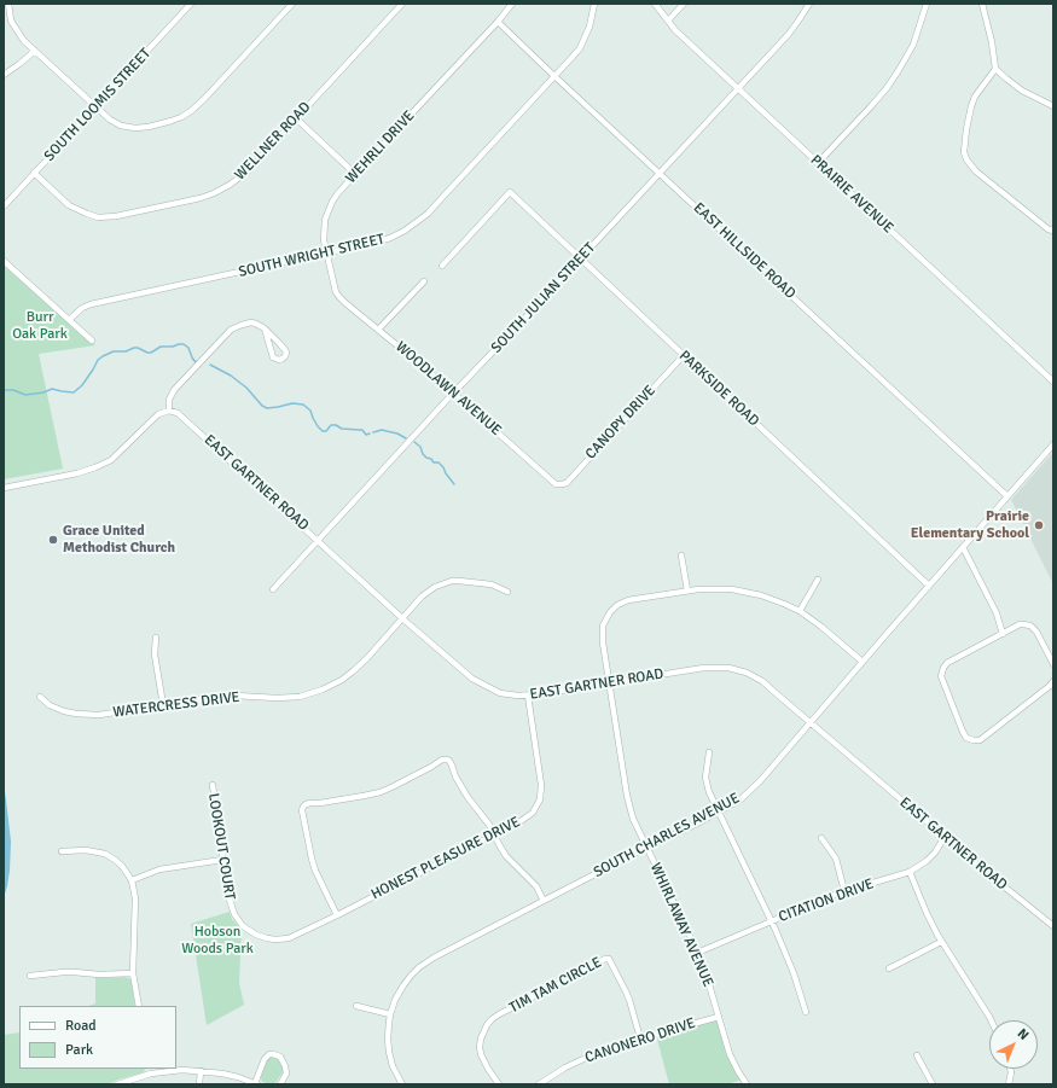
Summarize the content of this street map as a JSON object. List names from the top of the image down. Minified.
{"streets":{"street":["SOUTH LOOMIS STREET","WELLNER ROAD","WEHRLI DRIVE","PRAIRIE AVENUE","EAST HILLSIDE ROAD","SOUTH WRIGHT STREET","SOUTH JULIAN STREET","WOODLAWN AVENUE","PARKSIDE ROAD","CANOPY DRIVE","EAST GARTNER ROAD","WATERCRESS DRIVE","SOUTH CHARLES AVENUE","LOOKOUT COURT","HONEST PLEASURE DRIVE","CITATION DRIVE","WHIRLAWAY AVENUE","TIM TAM CIRCLE","CANONERO DRIVE"]},"crossings":[["SOUTH LOOMIS STREET","WELLNER ROAD"],["WEHRLI DRIVE","EAST HILLSIDE ROAD"],["WEHRLI DRIVE","SOUTH WRIGHT STREET"],["WEHRLI DRIVE","WOODLAWN AVENUE"],["PRAIRIE AVENUE","SOUTH JULIAN STREET"],["EAST HILLSIDE ROAD","SOUTH WRIGHT STREET"],["EAST HILLSIDE ROAD","SOUTH JULIAN STREET"],["EAST HILLSIDE ROAD","SOUTH CHARLES AVENUE"],["SOUTH JULIAN STREET","WOODLAWN AVENUE"],["SOUTH JULIAN STREET","PARKSIDE ROAD"],["SOUTH JULIAN STREET","EAST GARTNER ROAD"],["WOODLAWN AVENUE","CANOPY DRIVE"],["PARKSIDE ROAD","CANOPY DRIVE"],["PARKSIDE ROAD","SOUTH CHARLES AVENUE"],["EAST GARTNER ROAD","WATERCRESS DRIVE"],["EAST GARTNER ROAD","SOUTH CHARLES AVENUE"],["EAST GARTNER ROAD","HONEST PLEASURE DRIVE"],["EAST GARTNER ROAD","CITATION DRIVE"],["EAST GARTNER ROAD","WHIRLAWAY AVENUE"],["SOUTH CHARLES AVENUE","WHIRLAWAY AVENUE"],["LOOKOUT COURT","HONEST PLEASURE DRIVE"],["CITATION DRIVE","WHIRLAWAY AVENUE"],["WHIRLAWAY AVENUE","CANONERO DRIVE"],["TIM TAM CIRCLE","CANONERO DRIVE"]],"parks":["Burr Oak Park","Hobson Woods Park"],"places":["Prairie Elementary School","Grace United Methodist Church"],"legend":["Road","Park"],"north":"top right"}
